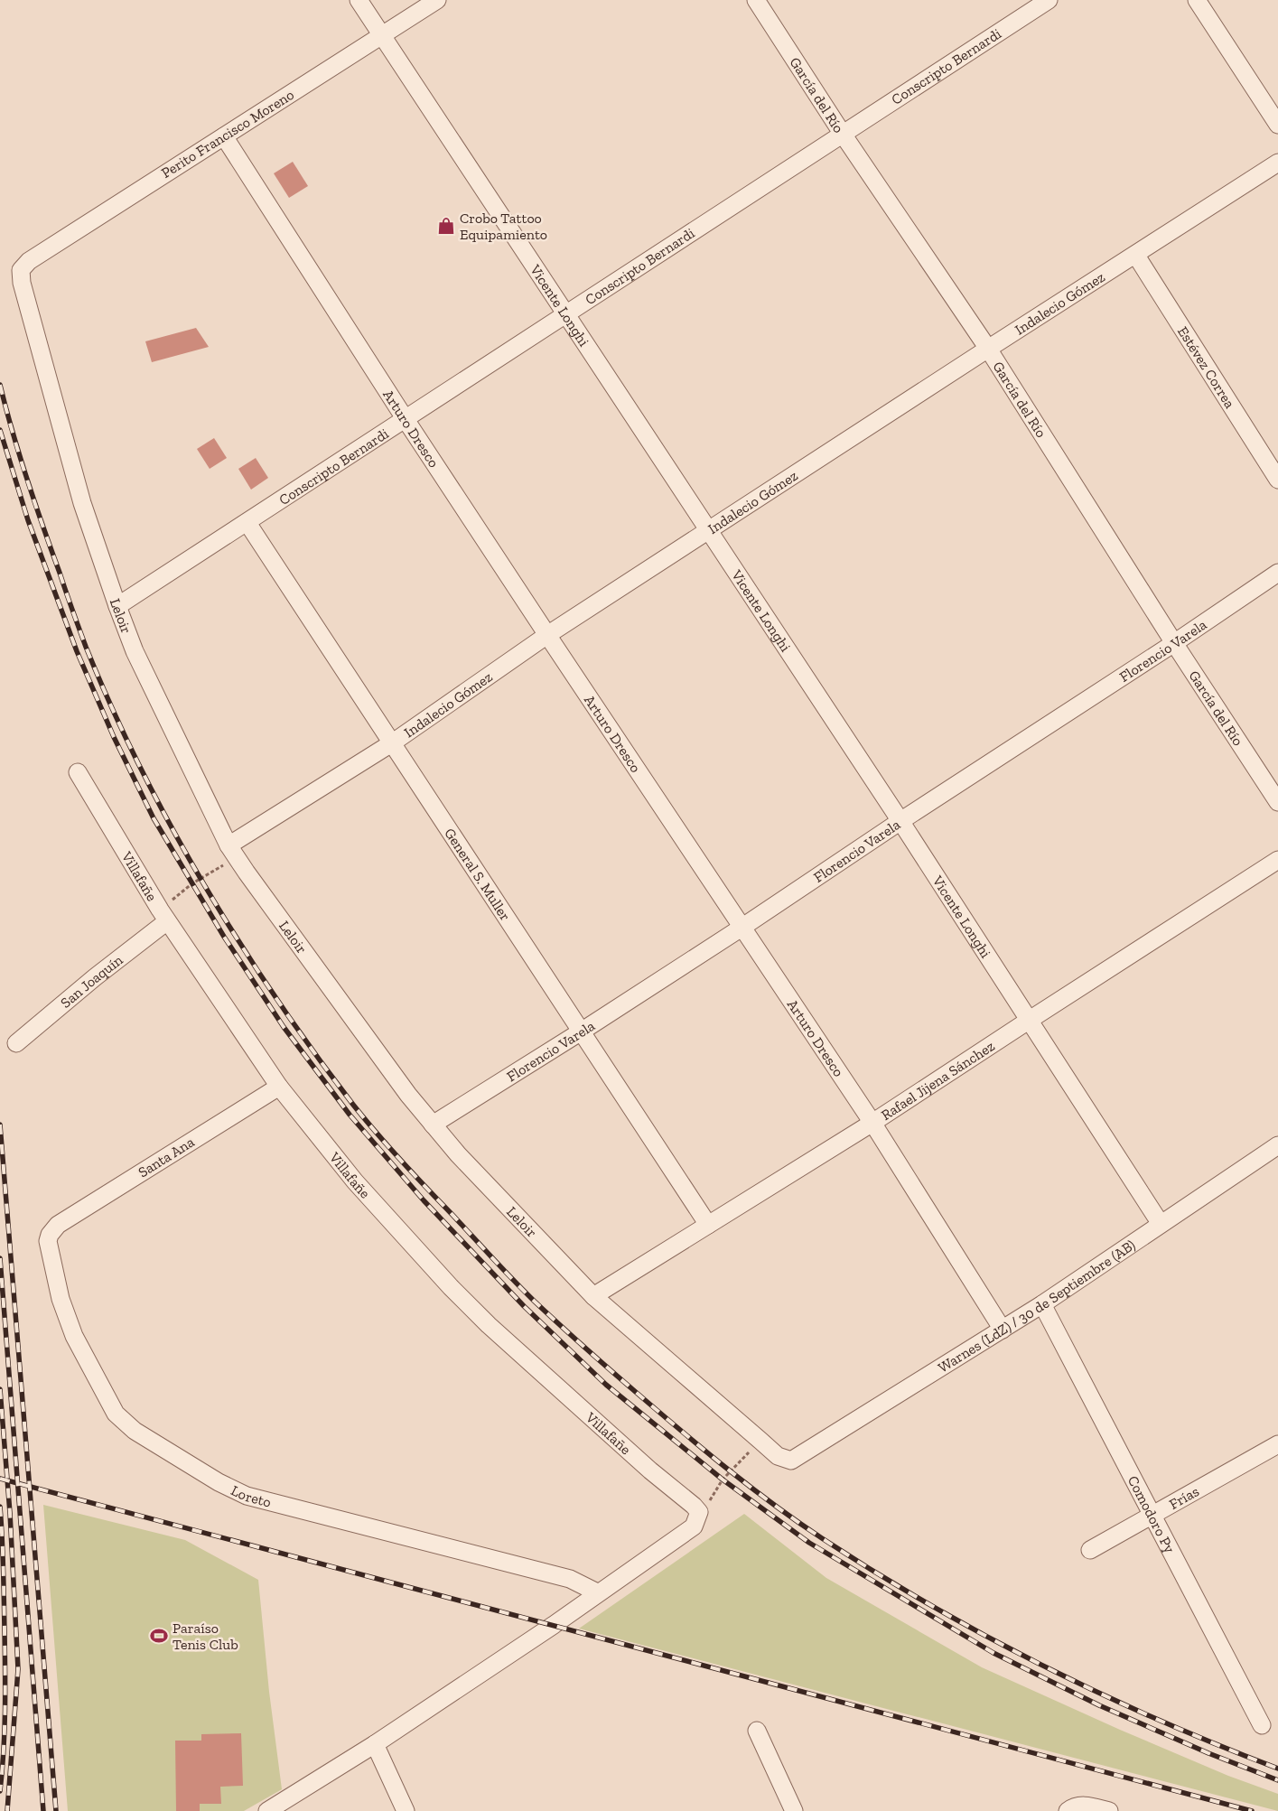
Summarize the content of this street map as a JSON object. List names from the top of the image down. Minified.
{"streets":{"street":["Conscripto Bernardi","García del Río","Perito Francisco Moreno","Indalecio Gómez","Vicente Longhi","Estévez Correa","Arturo Dresco","Leloir","Florencio Varela","General S. Muller","Villafañe","San Joaquín","Rafael Jijena Sánchez","Santa Ana","Warnes (LdZ) / 30 de Septiembre (AB)","Loreto","Frías","Comodoro Py"]},"crossings":[["Conscripto Bernardi","García del Río"],["Conscripto Bernardi","Vicente Longhi"],["Conscripto Bernardi","Arturo Dresco"],["Conscripto Bernardi","Leloir"],["Conscripto Bernardi","General S. Muller"],["García del Río","Indalecio Gómez"],["García del Río","Florencio Varela"],["Perito Francisco Moreno","Vicente Longhi"],["Perito Francisco Moreno","Arturo Dresco"],["Perito Francisco Moreno","Leloir"],["Indalecio Gómez","Vicente Longhi"],["Indalecio Gómez","Estévez Correa"],["Indalecio Gómez","Arturo Dresco"],["Indalecio Gómez","Leloir"],["Indalecio Gómez","General S. Muller"],["Vicente Longhi","Florencio Varela"],["Vicente Longhi","Rafael Jijena Sánchez"],["Vicente Longhi","Warnes (LdZ) / 30 de Septiembre (AB)"],["Arturo Dresco","Florencio Varela"],["Arturo Dresco","Rafael Jijena Sánchez"],["Arturo Dresco","Warnes (LdZ) / 30 de Septiembre (AB)"],["Leloir","Florencio Varela"],["Leloir","Rafael Jijena Sánchez"],["Leloir","Warnes (LdZ) / 30 de Septiembre (AB)"],["Florencio Varela","General S. Muller"],["General S. Muller","Rafael Jijena Sánchez"],["Villafañe","San Joaquín"],["Villafañe","Santa Ana"],["Santa Ana","Loreto"],["Warnes (LdZ) / 30 de Septiembre (AB)","Comodoro Py"],["Frías","Comodoro Py"]],"places":{"shop":["Crobo Tattoo Equipamiento"],"sports":["Paraíso Tenis Club"]}}
